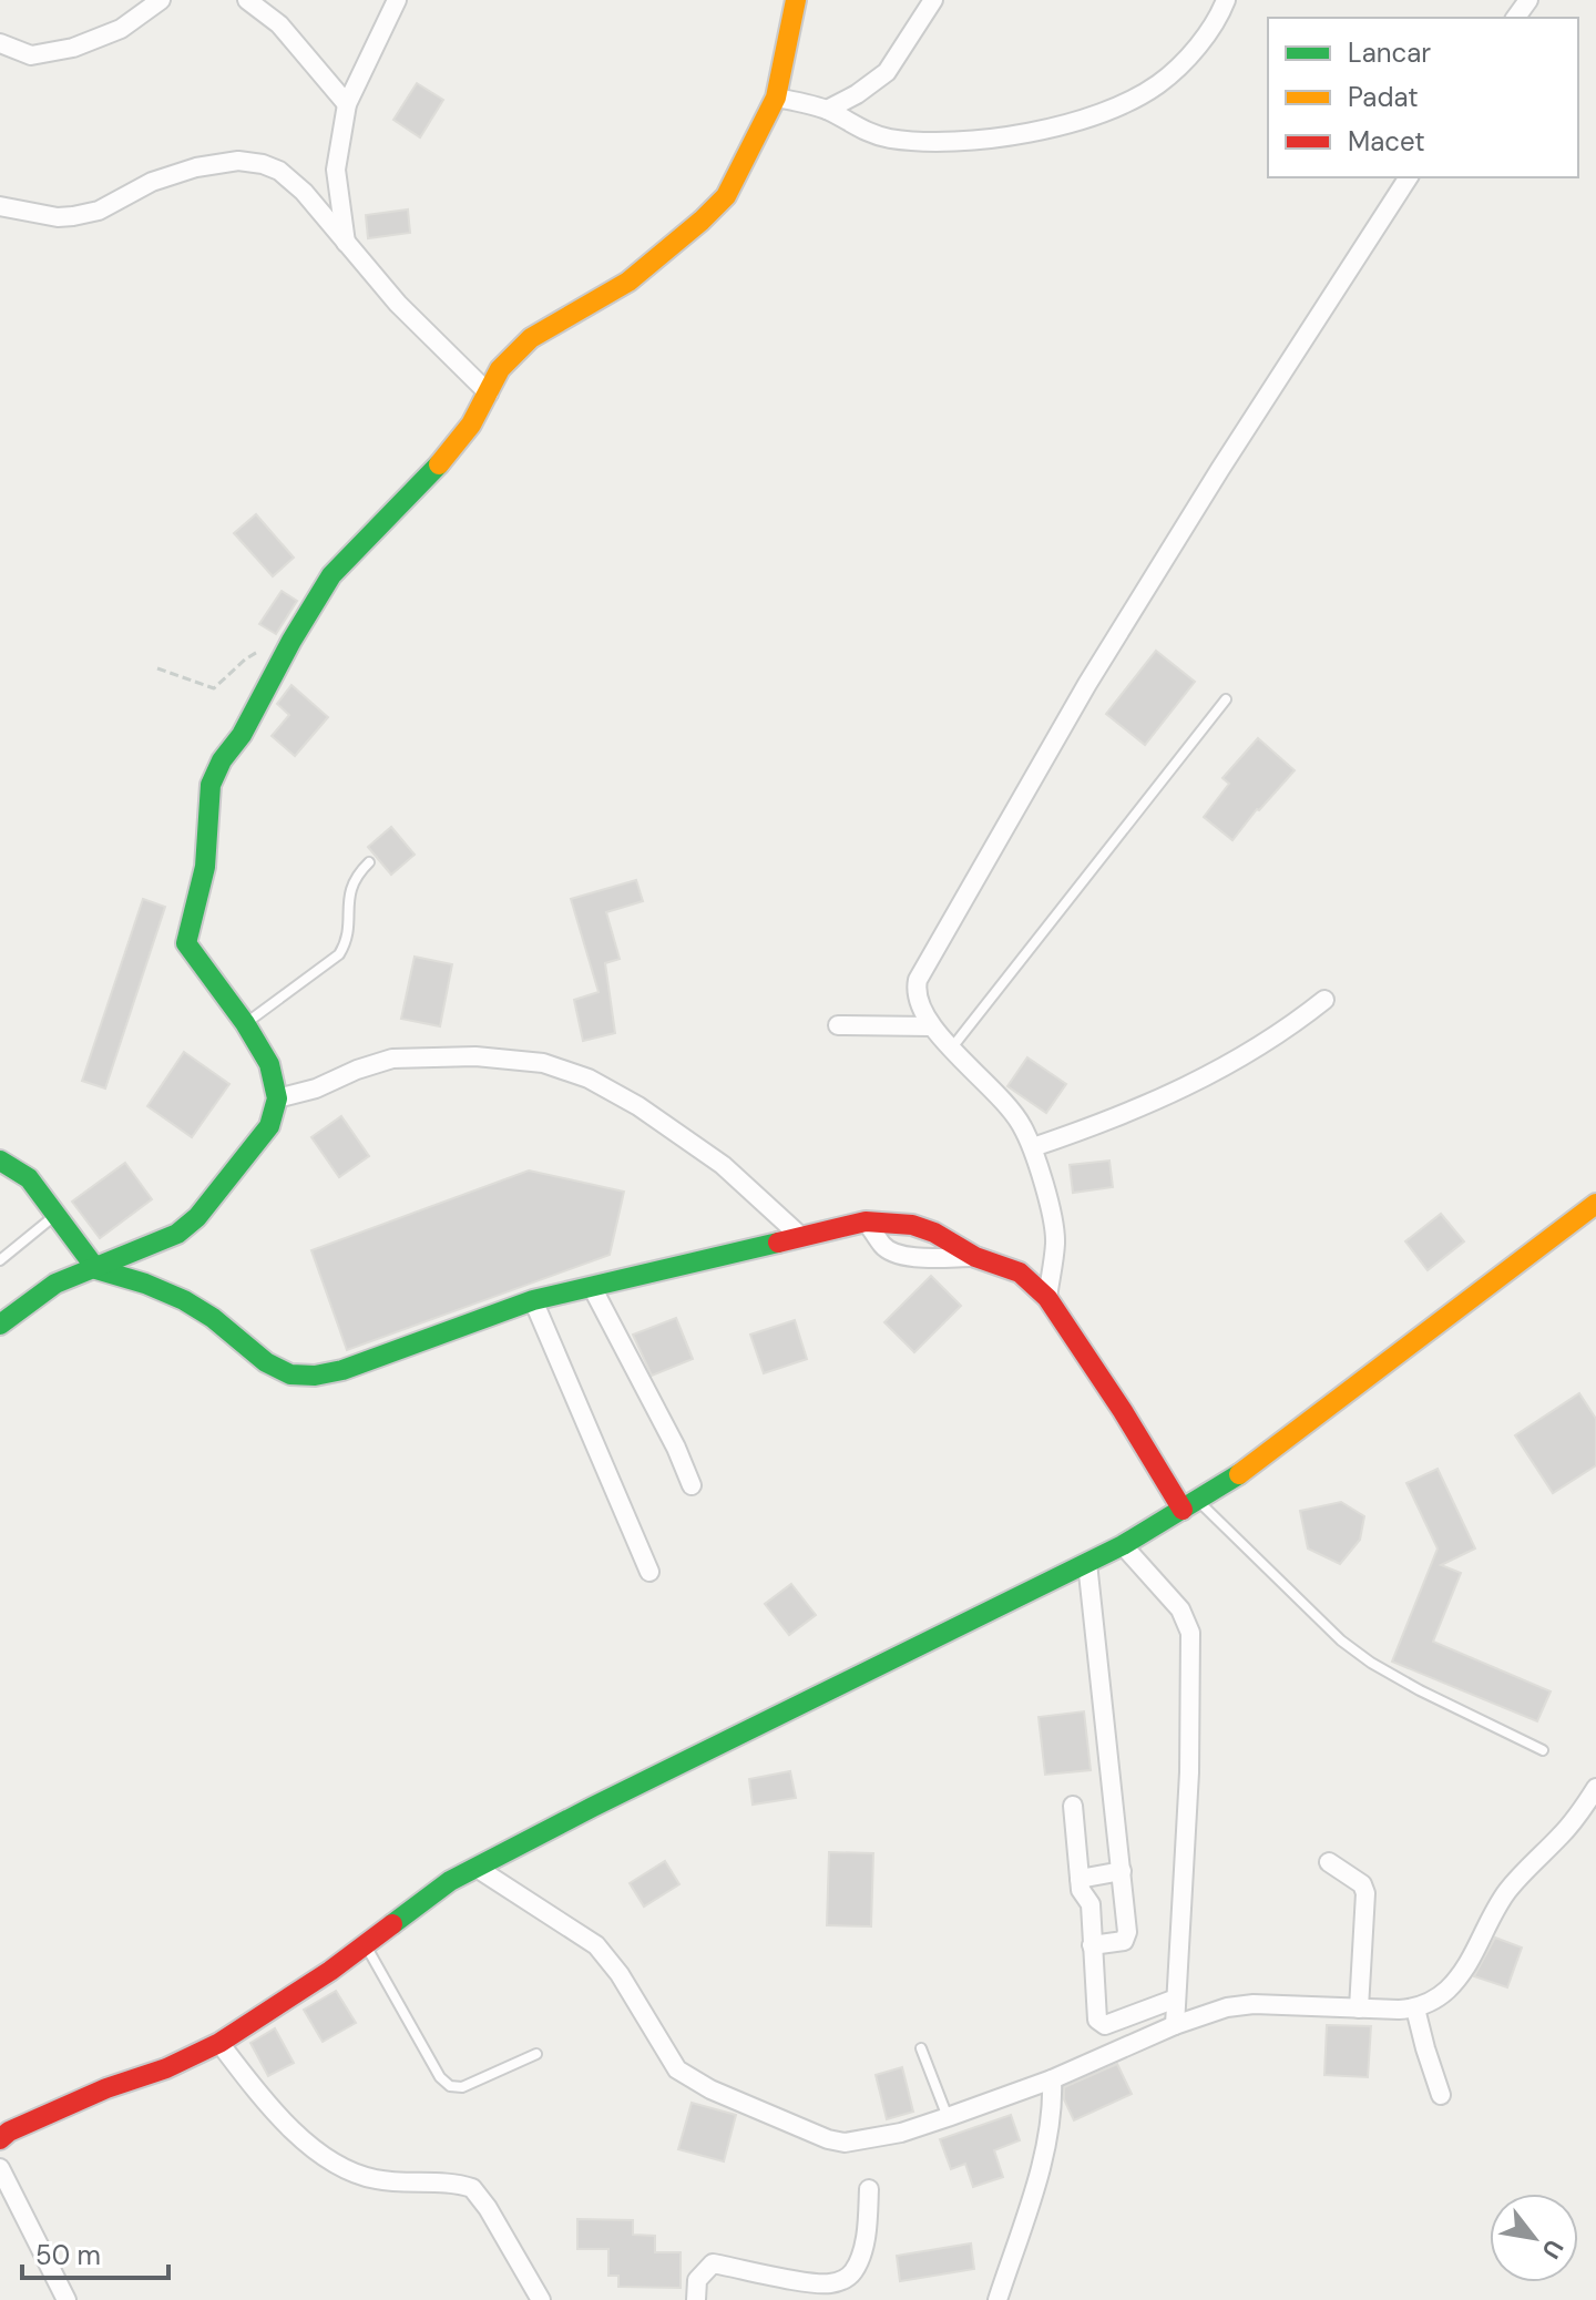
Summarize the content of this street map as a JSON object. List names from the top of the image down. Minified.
{"legend":["Lancar","Padat","Macet"],"scale_bar":"50 m","north":"bottom right"}
